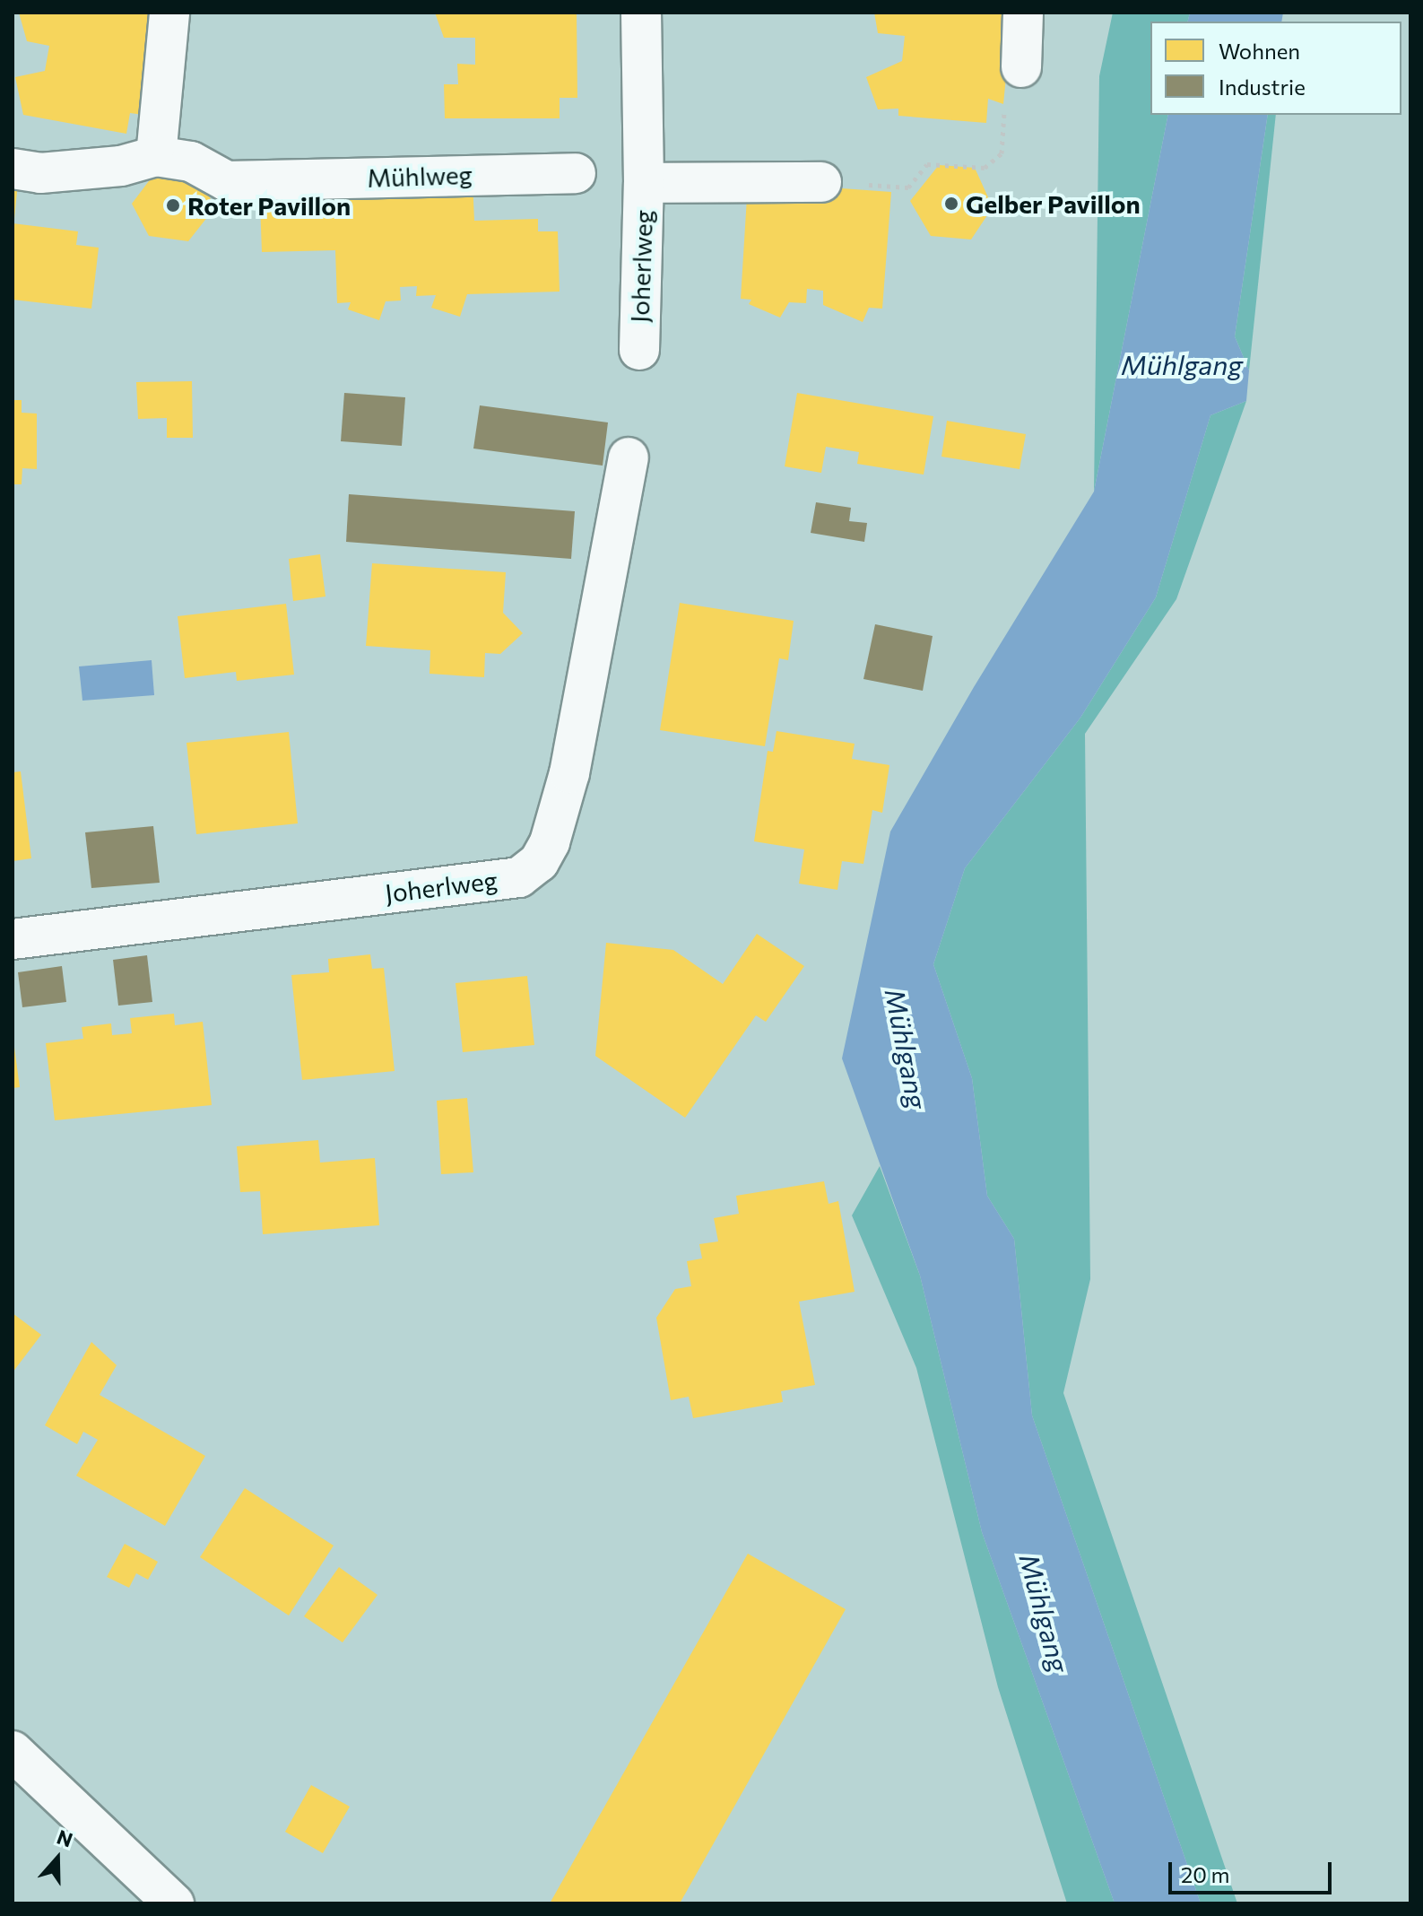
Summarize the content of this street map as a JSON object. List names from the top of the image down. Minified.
{"streets":{"street":["Mühlweg","Joherlweg"]},"water":["Mühlgang"],"places":["Gelber Pavillon","Roter Pavillon"],"legend":["Wohnen","Industrie"],"scale_bar":"20 m","north":"top"}
